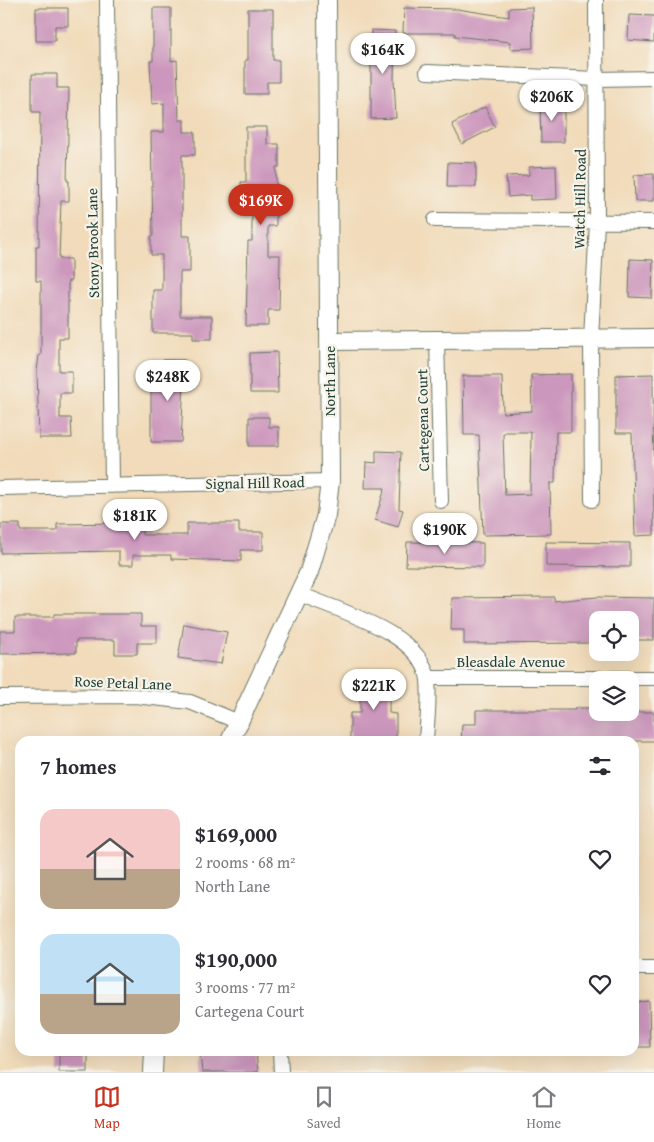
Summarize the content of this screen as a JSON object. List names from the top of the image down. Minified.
{"streets":{"street":["Watch Hill Road","Stony Brook Lane","North Lane","Cartegena Court","Signal Hill Road","Bleasdale Avenue","Rose Petal Lane"]},"crossings":[["Stony Brook Lane","Signal Hill Road"],["North Lane","Signal Hill Road"],["North Lane","Rose Petal Lane"]],"page":{"price":["$164K","$206K","$169K","$248K","$181K","$190K","$221K"],"heading":"7 homes","list":[{"name":"$169,000","note":"2 rooms · 68 m² · North Lane"},{"name":"$190,000","note":"3 rooms · 77 m² · Cartegena Court"}],"tabs":["Map","Saved","Home"]}}
